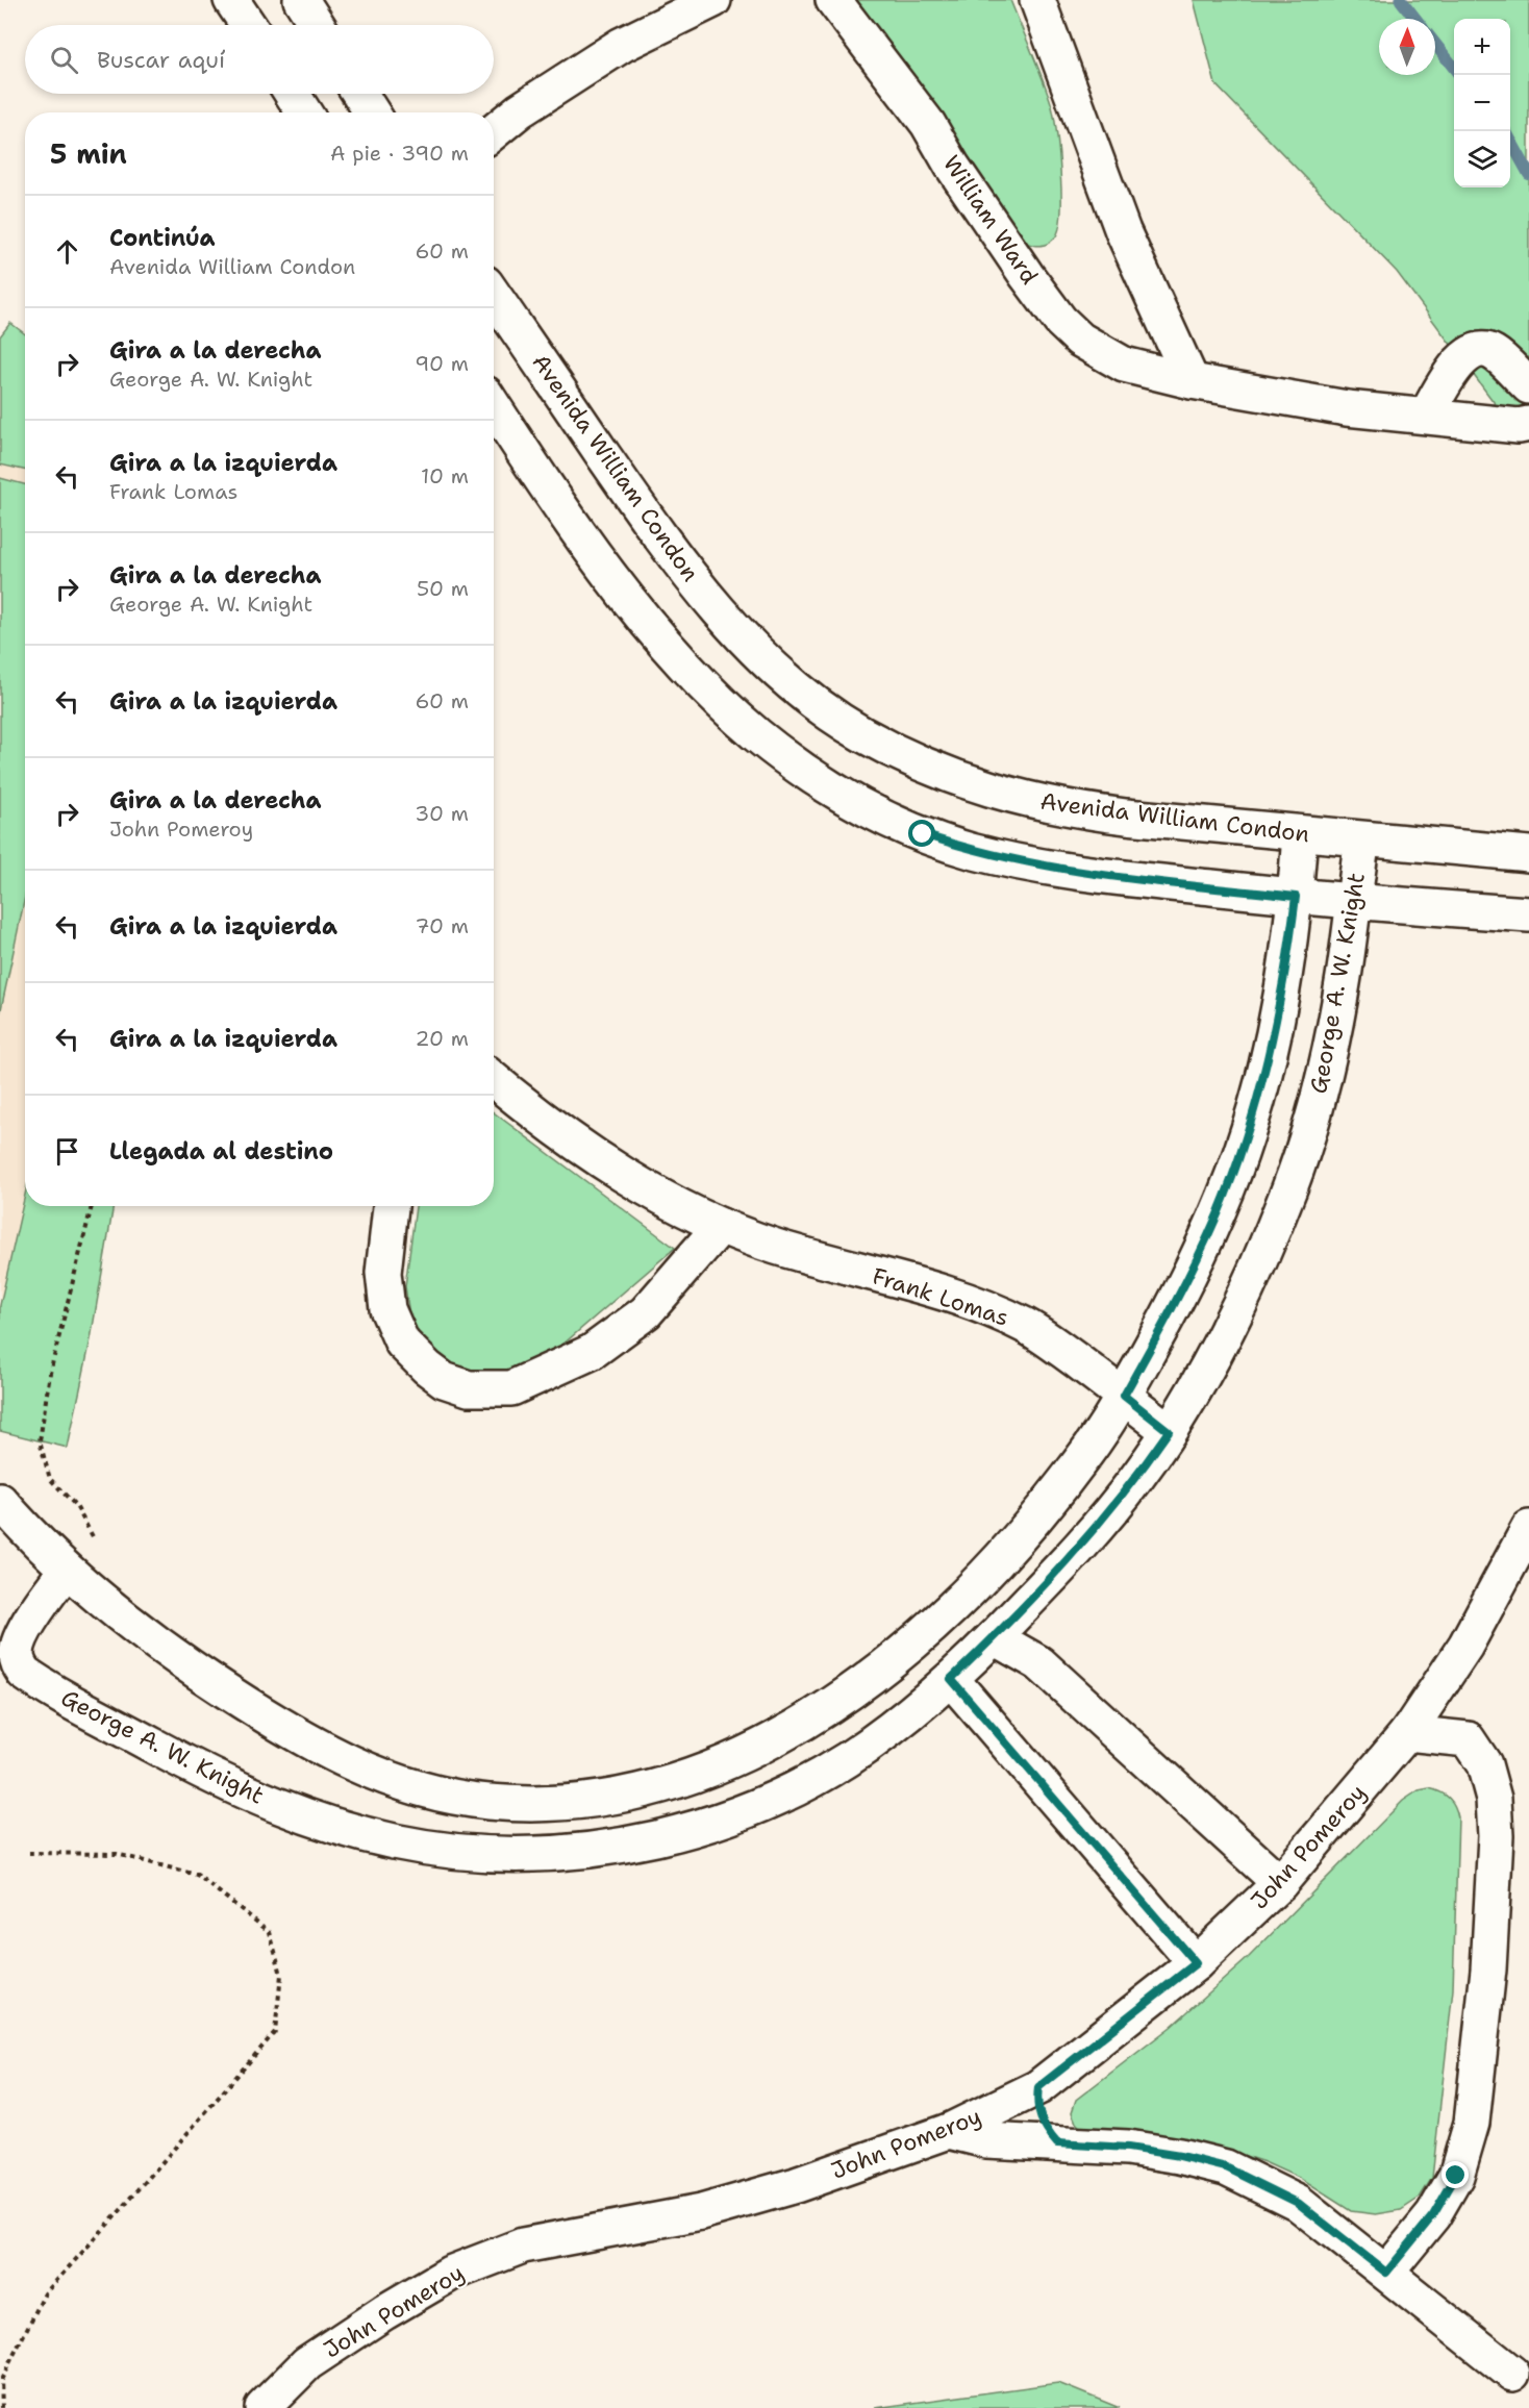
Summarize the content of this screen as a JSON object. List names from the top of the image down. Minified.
{"streets":{"street":["William Ward","Avenida William Condon","George A. W. Knight","Frank Lomas","John Pomeroy"]},"crossings":[["Avenida William Condon","George A. W. Knight"],["George A. W. Knight","Frank Lomas"]],"north":"top","page":{"map_buttons":["+","−"],"search":"Buscar aquí","heading":["5 min","A pie · 390 m"],"list":[["Continúa","Avenida William Condon","60 m"],["Gira a la derecha","George A. W. Knight","90 m"],["Gira a la izquierda","Frank Lomas","10 m"],["Gira a la derecha","George A. W. Knight","50 m"],["Gira a la izquierda","60 m"],["Gira a la derecha","John Pomeroy","30 m"],["Gira a la izquierda","70 m"],["Gira a la izquierda","20 m"],"Llegada al destino"]}}
